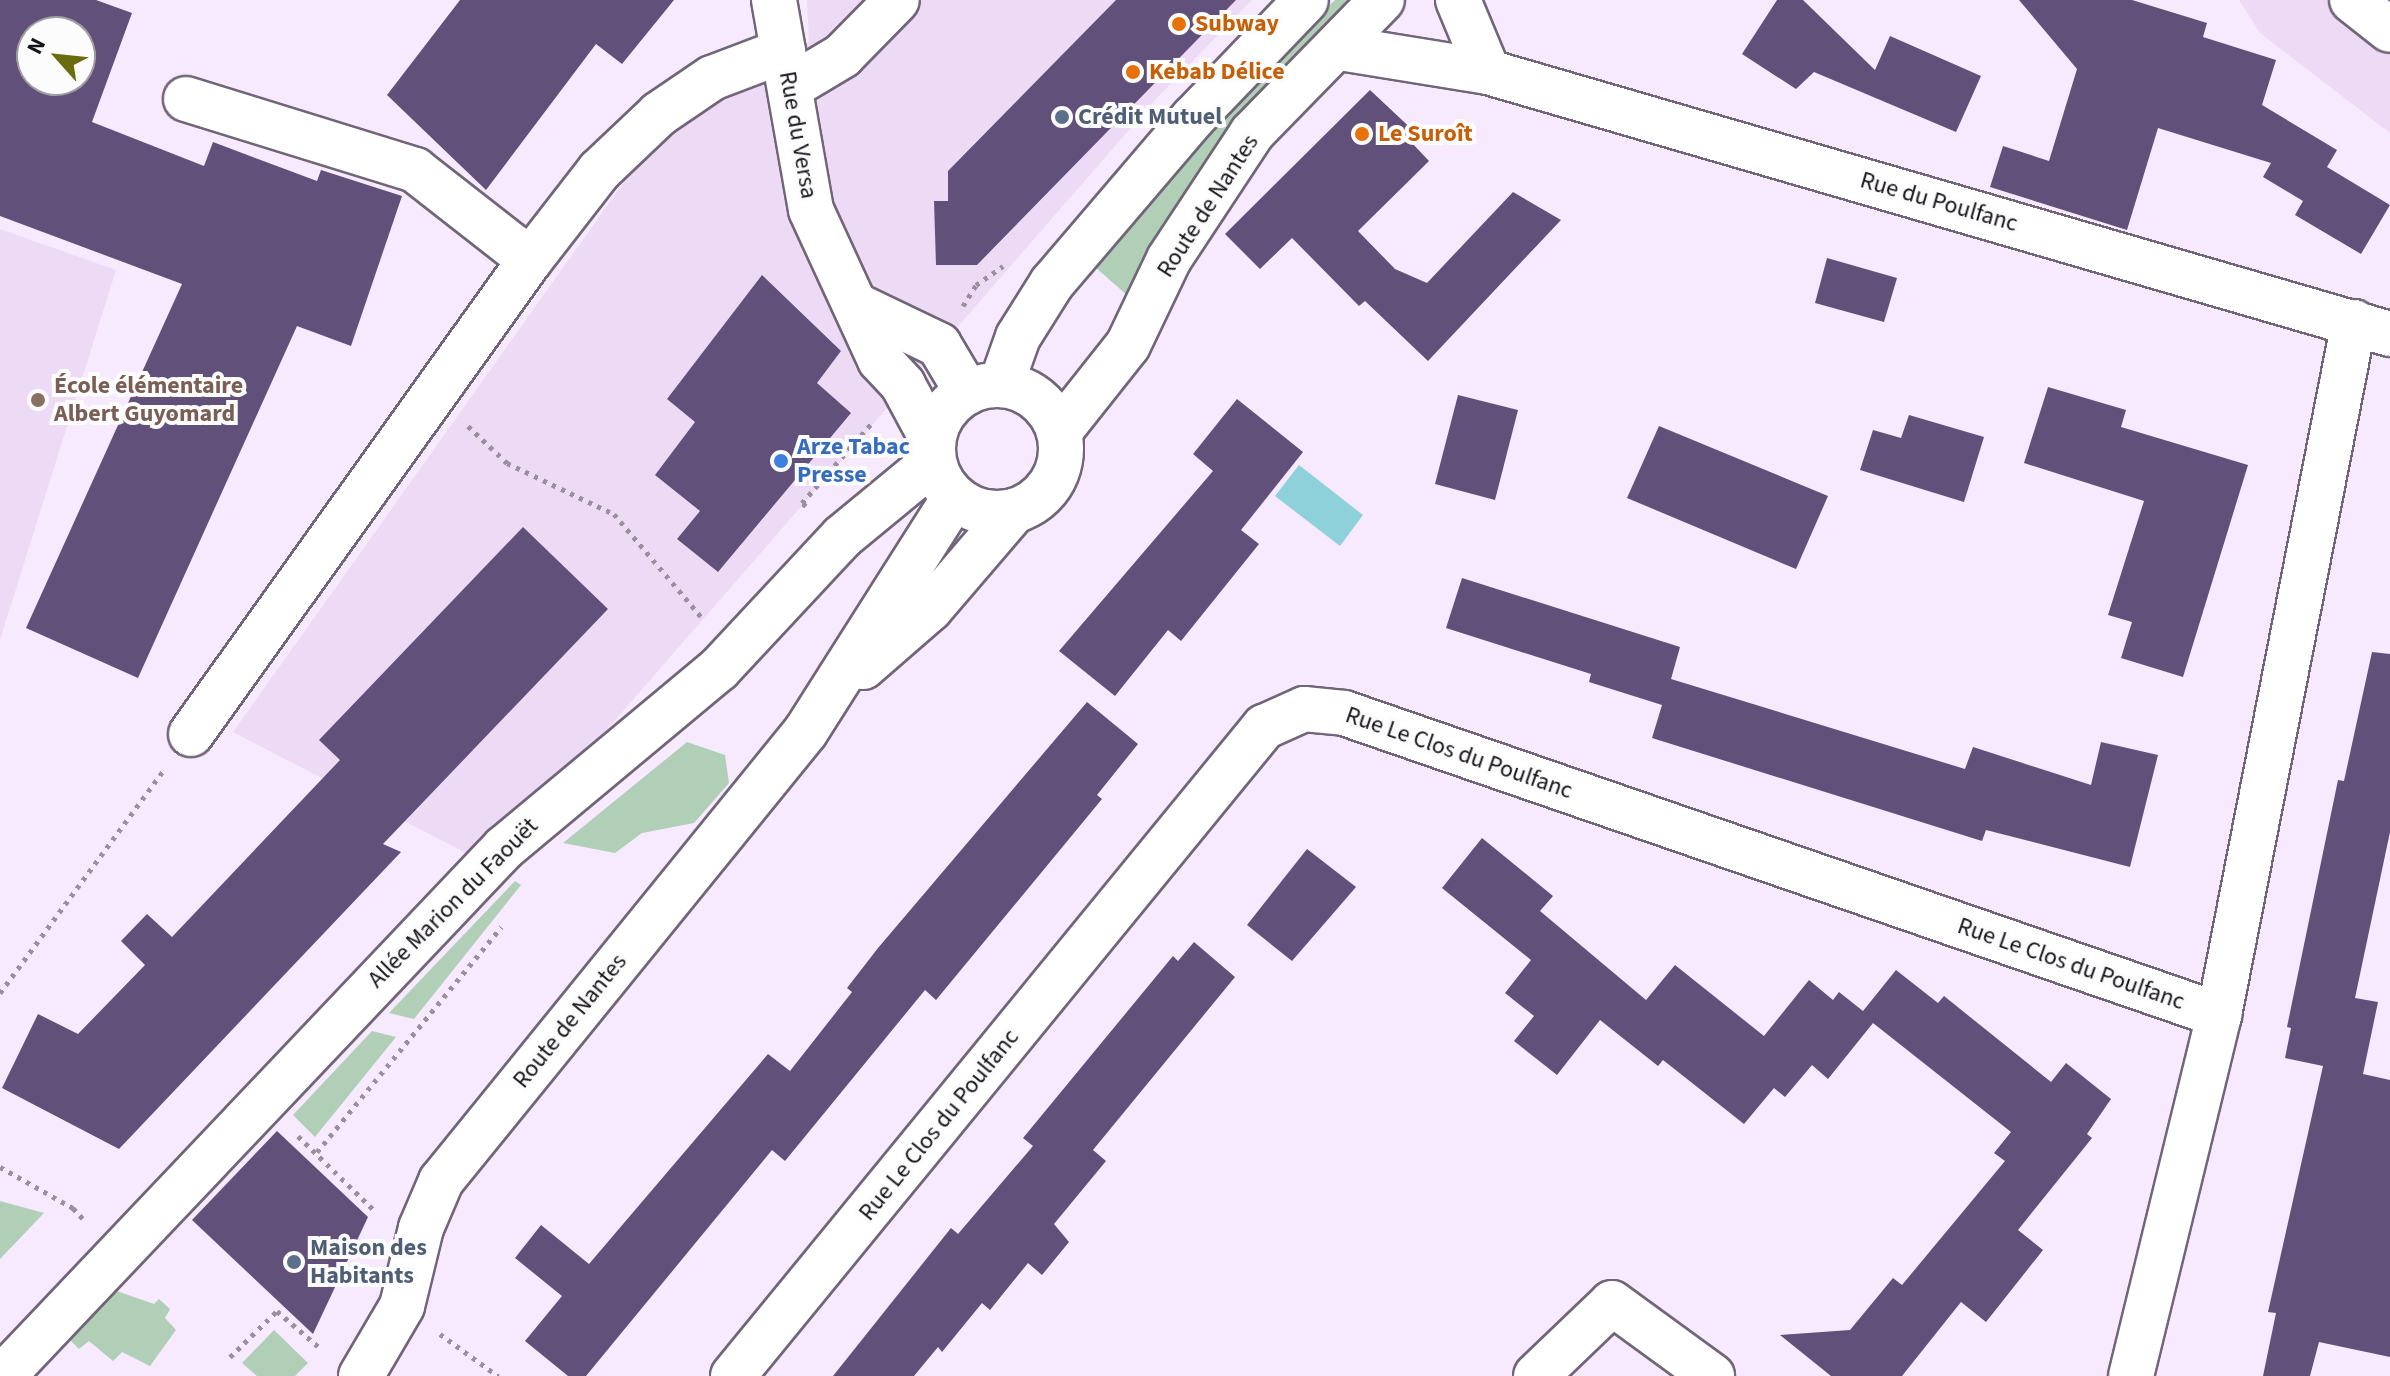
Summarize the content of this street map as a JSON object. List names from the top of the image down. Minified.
{"streets":{"street":["Rue du Versa","Rue du Poulfanc","Route de Nantes","Rue Le Clos du Poulfanc","Allée Marion du Faouët"]},"crossings":[["Rue du Versa","Route de Nantes"],["Rue du Versa","Allée Marion du Faouët"],["Rue du Poulfanc","Route de Nantes"],["Rue du Poulfanc","Rue Le Clos du Poulfanc"],["Route de Nantes","Allée Marion du Faouët"]],"places":["Subway","Kebab Délice","Crédit Mutuel","Le Suroît","École élémentaire Albert Guyomard","Arze Tabac Presse","Maison des Habitants"],"north":"top left"}
